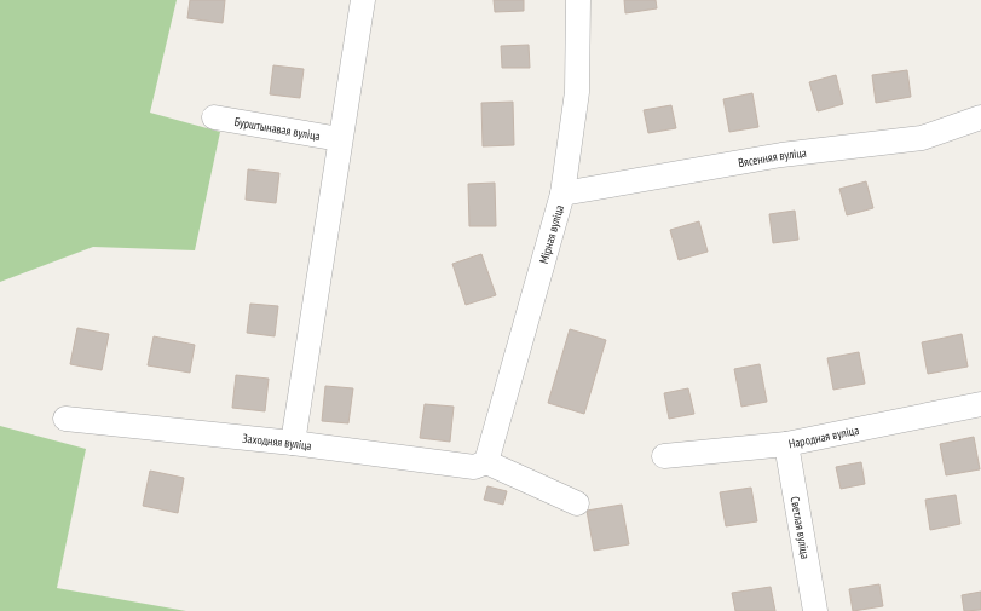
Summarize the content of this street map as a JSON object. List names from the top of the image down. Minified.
{"streets":{"street":["Бурштынавая вуліца","Вясенняя вуліца","Мірная вуліца","Народная вуліца","Заходняя вуліца","Светлая вуліца"]},"crossings":[["Вясенняя вуліца","Мірная вуліца"],["Мірная вуліца","Заходняя вуліца"],["Народная вуліца","Светлая вуліца"]]}
